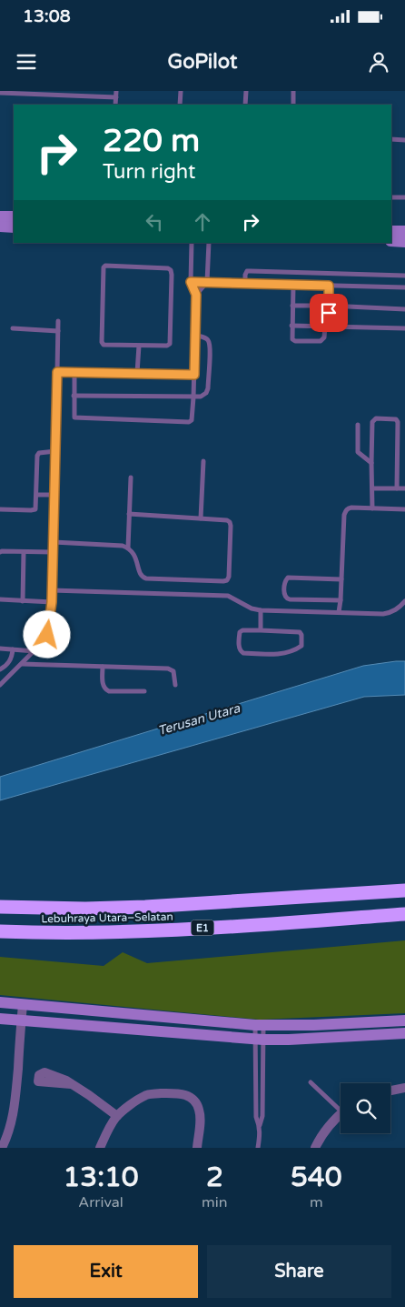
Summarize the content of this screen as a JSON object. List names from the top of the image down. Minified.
{"streets":{"highway":["Lebuhraya Utara–Selatan","E1"]},"water":["Terusan Utara"],"page":{"status":"13:08","header":"GoPilot","turn":["220 m","Turn right"],"eta":["13:10","Arrival","2","min","540","m"],"buttons":["Exit","Share"]}}
